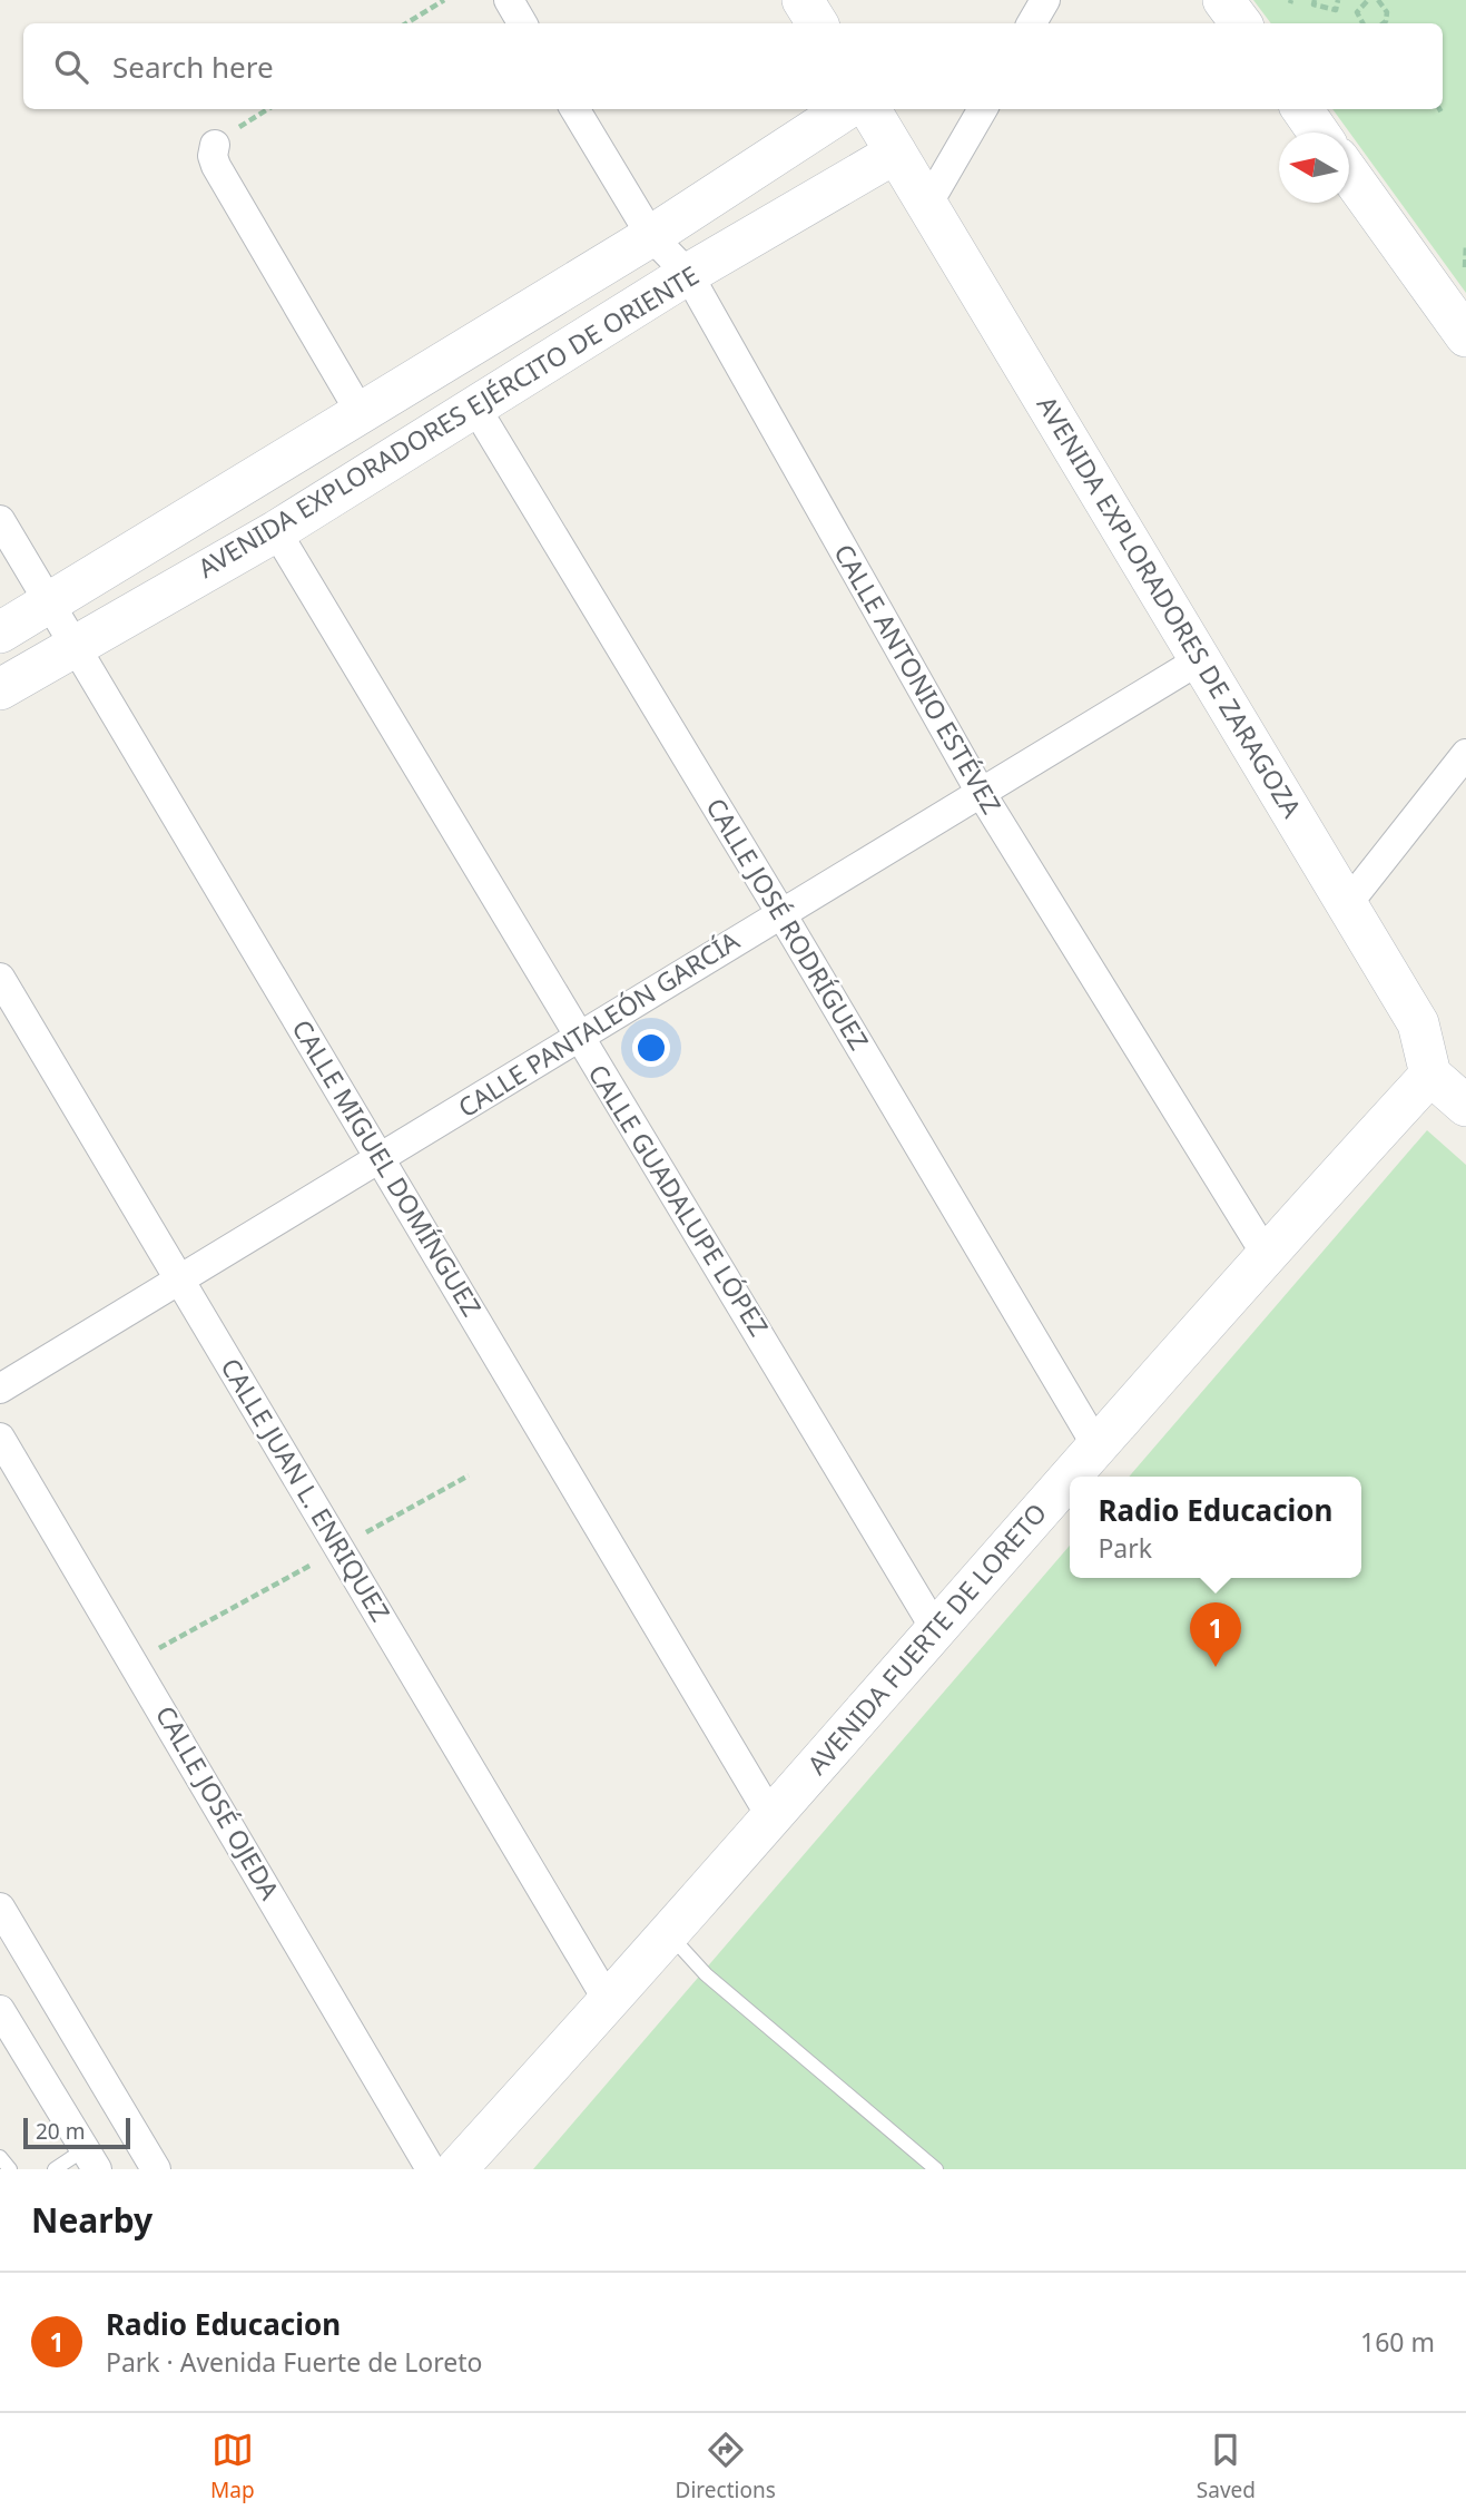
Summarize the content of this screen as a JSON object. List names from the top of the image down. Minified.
{"streets":{"street":["AVENIDA EXPLORADORES EJÉRCITO DE ORIENTE","AVENIDA EXPLORADORES DE ZARAGOZA","CALLE ANTONIO ESTÉVEZ","CALLE JOSÉ RODRÍGUEZ","CALLE PANTALEÓN GARCÍA","CALLE MIGUEL DOMÍNGUEZ","CALLE GUADALUPE LÓPEZ","CALLE JUAN L. ENRIQUEZ","AVENIDA FUERTE DE LORETO","CALLE JOSÉ OJEDA"]},"crossings":[["AVENIDA EXPLORADORES EJÉRCITO DE ORIENTE","AVENIDA EXPLORADORES DE ZARAGOZA"],["AVENIDA EXPLORADORES EJÉRCITO DE ORIENTE","CALLE ANTONIO ESTÉVEZ"],["AVENIDA EXPLORADORES EJÉRCITO DE ORIENTE","CALLE JOSÉ RODRÍGUEZ"],["AVENIDA EXPLORADORES EJÉRCITO DE ORIENTE","CALLE MIGUEL DOMÍNGUEZ"],["AVENIDA EXPLORADORES EJÉRCITO DE ORIENTE","CALLE GUADALUPE LÓPEZ"],["AVENIDA EXPLORADORES DE ZARAGOZA","CALLE PANTALEÓN GARCÍA"],["AVENIDA EXPLORADORES DE ZARAGOZA","AVENIDA FUERTE DE LORETO"],["CALLE ANTONIO ESTÉVEZ","CALLE PANTALEÓN GARCÍA"],["CALLE ANTONIO ESTÉVEZ","AVENIDA FUERTE DE LORETO"],["CALLE JOSÉ RODRÍGUEZ","CALLE PANTALEÓN GARCÍA"],["CALLE JOSÉ RODRÍGUEZ","AVENIDA FUERTE DE LORETO"],["CALLE PANTALEÓN GARCÍA","CALLE MIGUEL DOMÍNGUEZ"],["CALLE PANTALEÓN GARCÍA","CALLE GUADALUPE LÓPEZ"],["CALLE PANTALEÓN GARCÍA","CALLE JUAN L. ENRIQUEZ"],["CALLE MIGUEL DOMÍNGUEZ","AVENIDA FUERTE DE LORETO"],["CALLE GUADALUPE LÓPEZ","AVENIDA FUERTE DE LORETO"],["CALLE JUAN L. ENRIQUEZ","AVENIDA FUERTE DE LORETO"]],"scale_bar":"20 m","north":"left","page":{"search":"Search here","popup":["Radio Educacion","Park"],"pins":"1","scale":"20 m","heading":"Nearby","list":[{"mark":"1","name":"Radio Educacion","note":"Park · Avenida Fuerte de Loreto","value":"160 m"}],"nav":["Map","Directions","Saved"]}}
